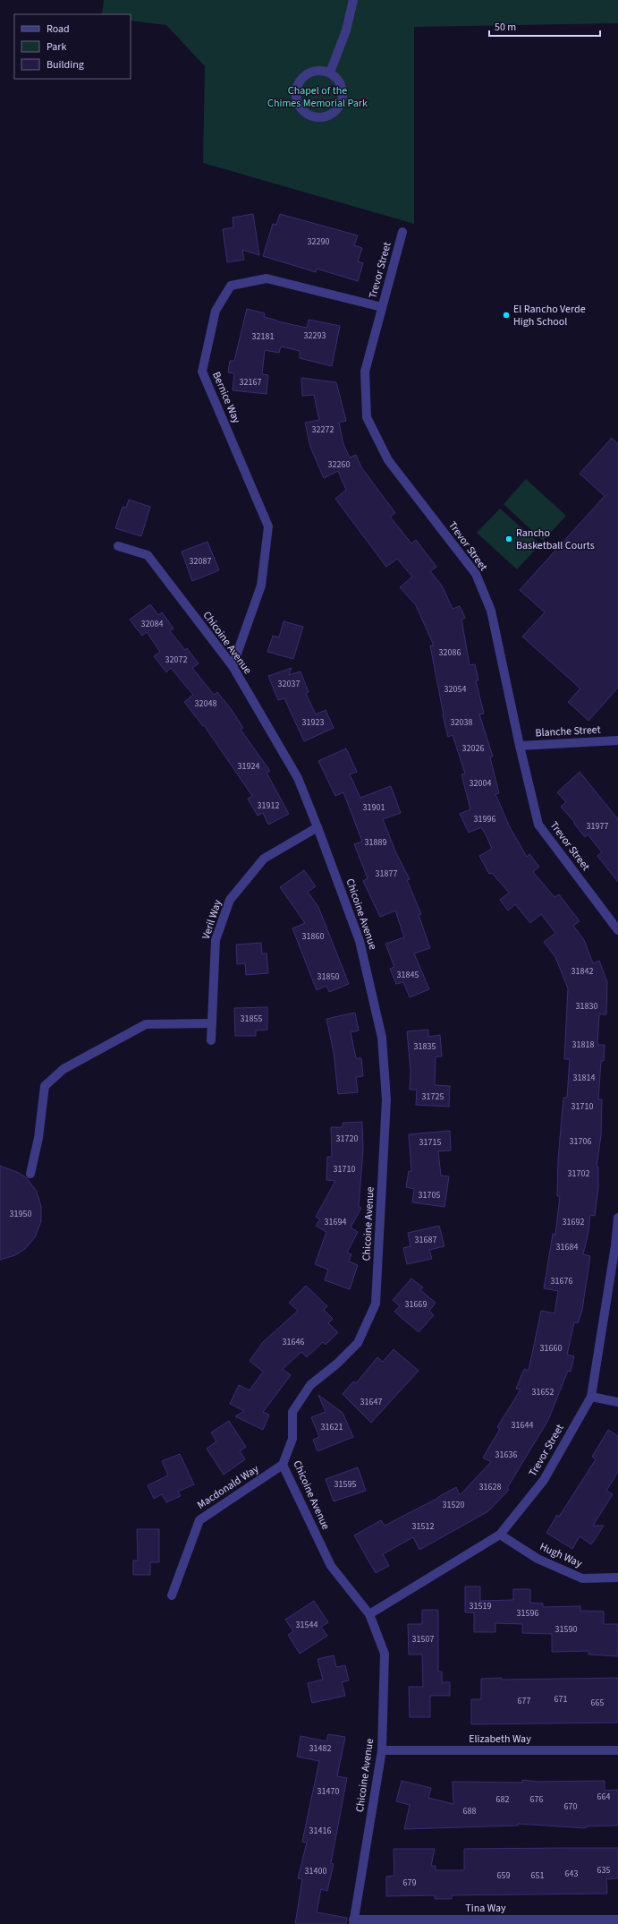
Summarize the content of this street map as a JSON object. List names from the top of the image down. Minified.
{"streets":{"street":["Trevor Street","Bernice Way","Chicoine Avenue","Blanche Street","Veril Way","Macdonald Way","Hugh Way","Elizabeth Way","Tina Way"]},"crossings":[["Trevor Street","Bernice Way"],["Trevor Street","Chicoine Avenue"],["Trevor Street","Blanche Street"],["Trevor Street","Hugh Way"],["Bernice Way","Chicoine Avenue"],["Chicoine Avenue","Veril Way"],["Chicoine Avenue","Macdonald Way"],["Chicoine Avenue","Elizabeth Way"],["Chicoine Avenue","Tina Way"]],"parks":["Chapel of the Chimes Memorial Park"],"places":["El Rancho Verde High School","Rancho Basketball Courts"],"house_numbers":["32290","32293","32181","32167","32272","32260","32087","32084","32086","32072","32037","32054","32048","31923","32038","32026","31924","32004","31912","31901","31996","31977","31889","31877","31860","31842","31845","31850","31830","31855","31818","31835","31814","31725","31710","31720","31706","31715","31710","31702","31705","31950","31694","31692","31687","31684","31676","31669","31646","31660","31652","31647","31644","31621","31636","31595","31628","31520","31512","31519","31596","31544","31590","31507","671","677","665","31482","31470","664","682","676","670","688","31416","635","31400","643","659","651","679"],"legend":["Road","Park","Building"],"scale_bar":"50 m"}
